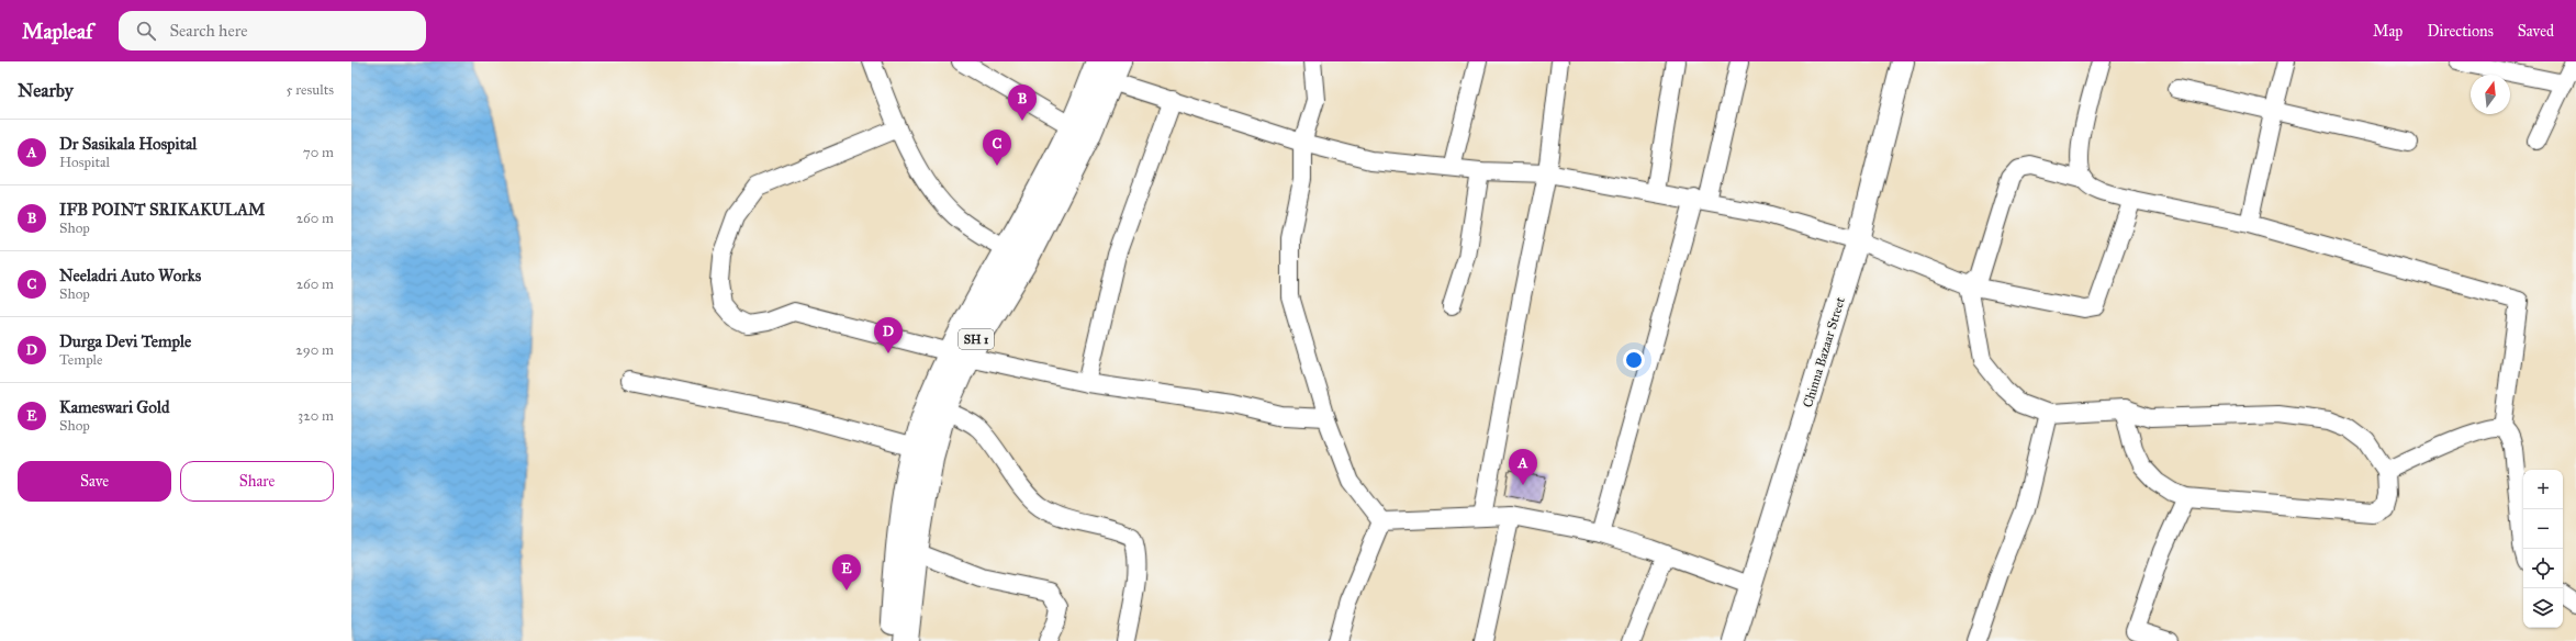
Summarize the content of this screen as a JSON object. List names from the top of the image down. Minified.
{"streets":{"main road":["SH 1"],"street":["Chinna Bazaar Street"]},"north":"top","page":{"header":"Mapleaf","search":"Search here","nav":["Map","Directions","Saved"],"heading":["Nearby","5 results"],"pins":["B","C","D","A","E"],"list":[{"mark":"A","name":"Dr Sasikala Hospital","note":"Hospital","value":"70 m"},{"mark":"B","name":"IFB POINT SRIKAKULAM","note":"Shop","value":"260 m"},{"mark":"C","name":"Neeladri Auto Works","note":"Shop","value":"260 m"},{"mark":"D","name":"Durga Devi Temple","note":"Temple","value":"290 m"},{"mark":"E","name":"Kameswari Gold","note":"Shop","value":"320 m"}],"buttons":["Save","Share"],"map_buttons":["+","−"]}}
